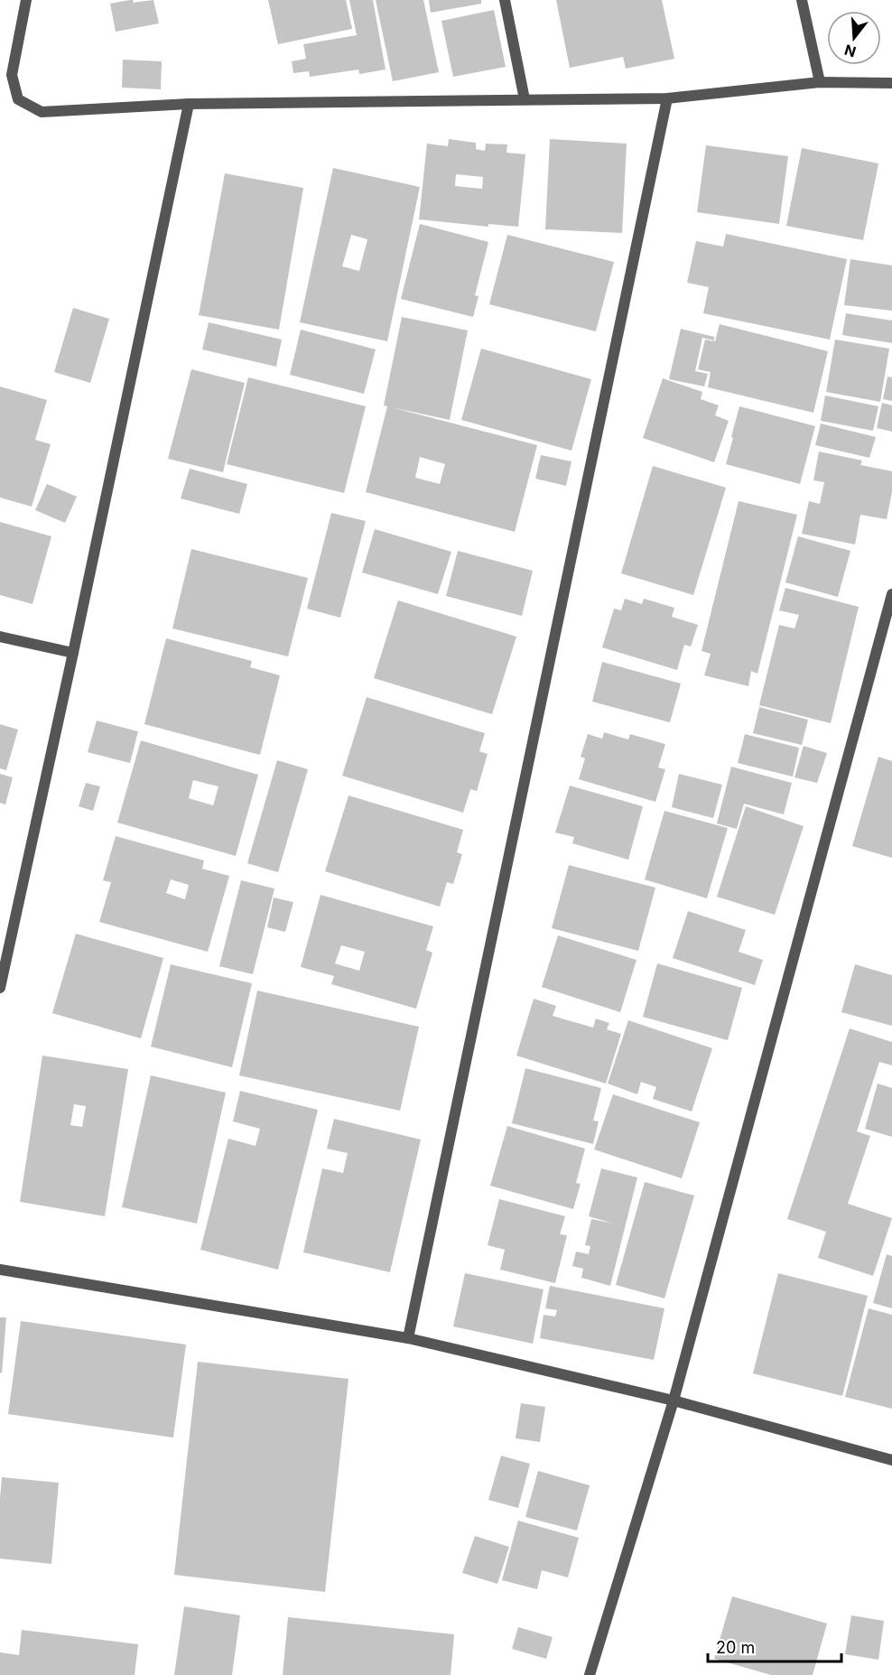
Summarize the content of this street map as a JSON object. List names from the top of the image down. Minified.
{"scale_bar":"20 m","north":"bottom"}
